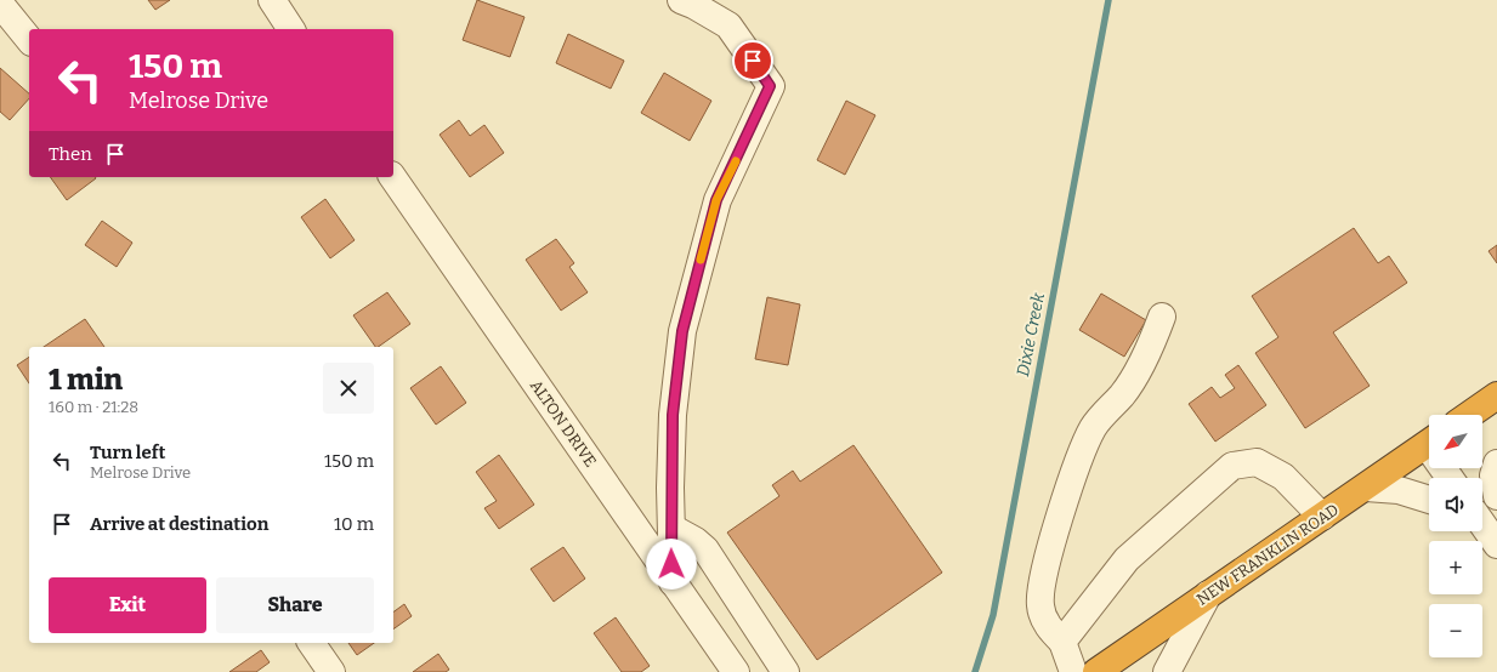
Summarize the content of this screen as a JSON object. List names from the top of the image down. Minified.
{"streets":{"highway":["NEW FRANKLIN ROAD"],"street":["ALTON DRIVE"]},"water":["Dixie Creek"],"north":"bottom left","page":{"turn":["150 m","Melrose Drive"],"then":"Then","heading":["1 min","160 m · 21:28"],"map_buttons":["+","−"],"list":[{"name":"Turn left","note":"Melrose Drive","value":"150 m"},{"name":"Arrive at destination","value":"10 m"}],"buttons":["Exit","Share"]}}
